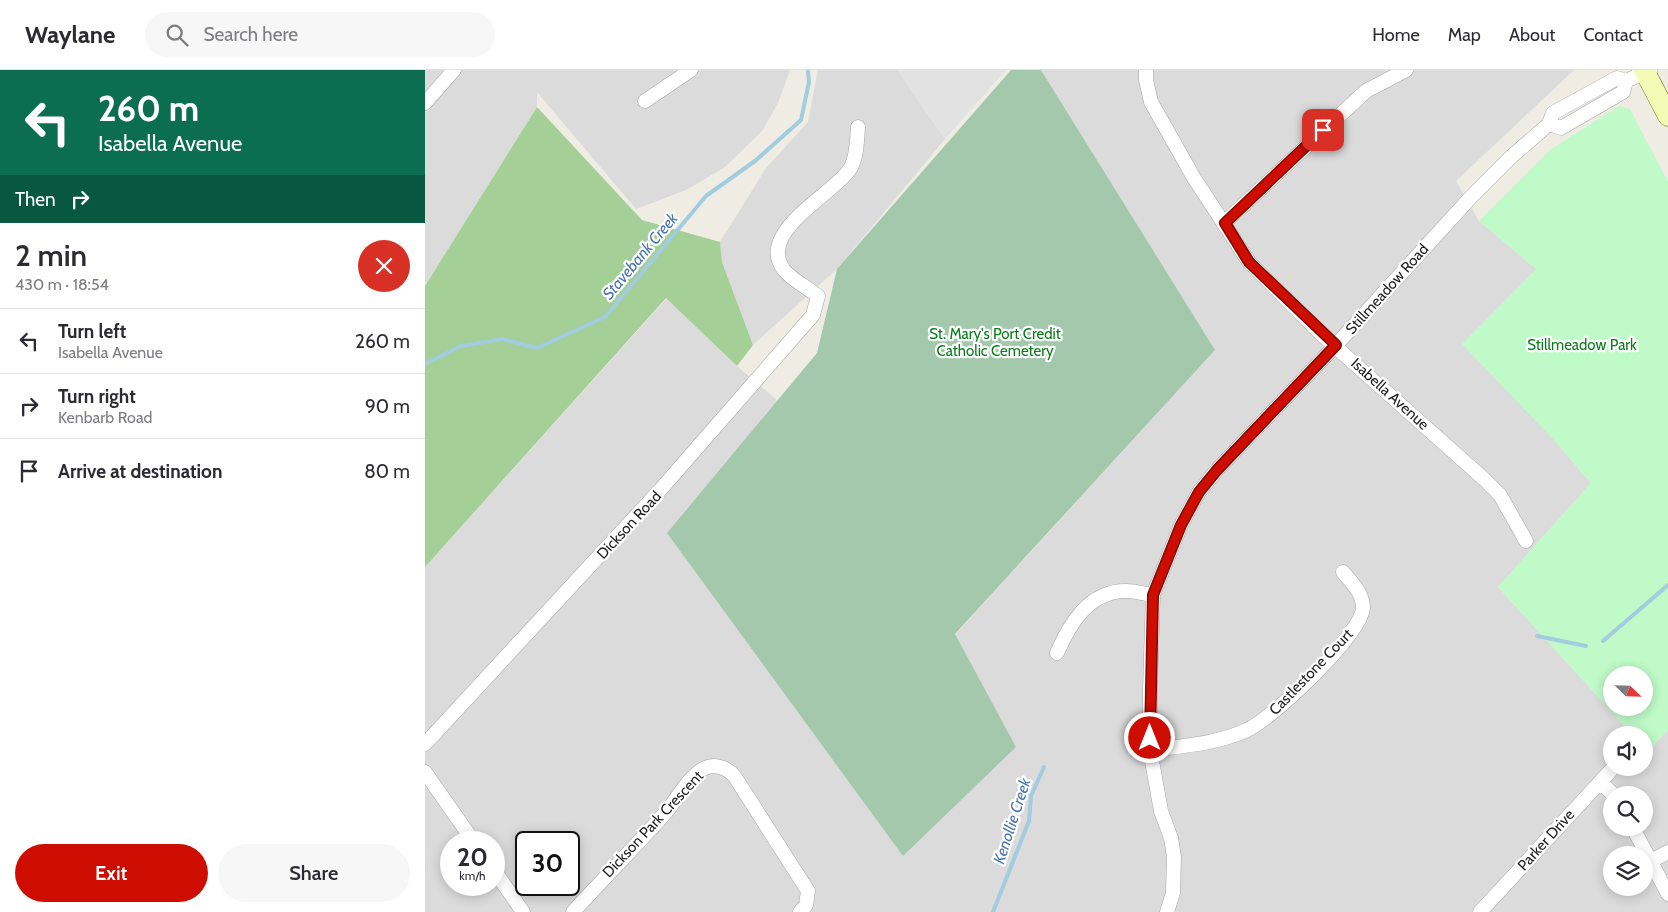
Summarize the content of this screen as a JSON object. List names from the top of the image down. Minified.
{"streets":{"street":["Stillmeadow Road","Isabella Avenue","Dickson Road","Castlestone Court","Dickson Park Crescent","Parker Drive"]},"crossings":[["Stillmeadow Road","Isabella Avenue"],["Stillmeadow Road","Castlestone Court"]],"water":["Stavebank Creek","Kenollie Creek"],"parks":["St. Mary's Port Credit Catholic Cemetery","Stillmeadow Park"],"north":"bottom right","page":{"header":"Waylane","search":"Search here","nav":["Home","Map","About","Contact"],"turn":["260 m","Isabella Avenue"],"then":"Then","heading":["2 min","430 m · 18:54"],"list":[{"name":"Turn left","note":"Isabella Avenue","value":"260 m"},{"name":"Turn right","note":"Kenbarb Road","value":"90 m"},{"name":"Arrive at destination","value":"80 m"}],"speed":"20 km/h","limit":"30","buttons":["Exit","Share"]}}
